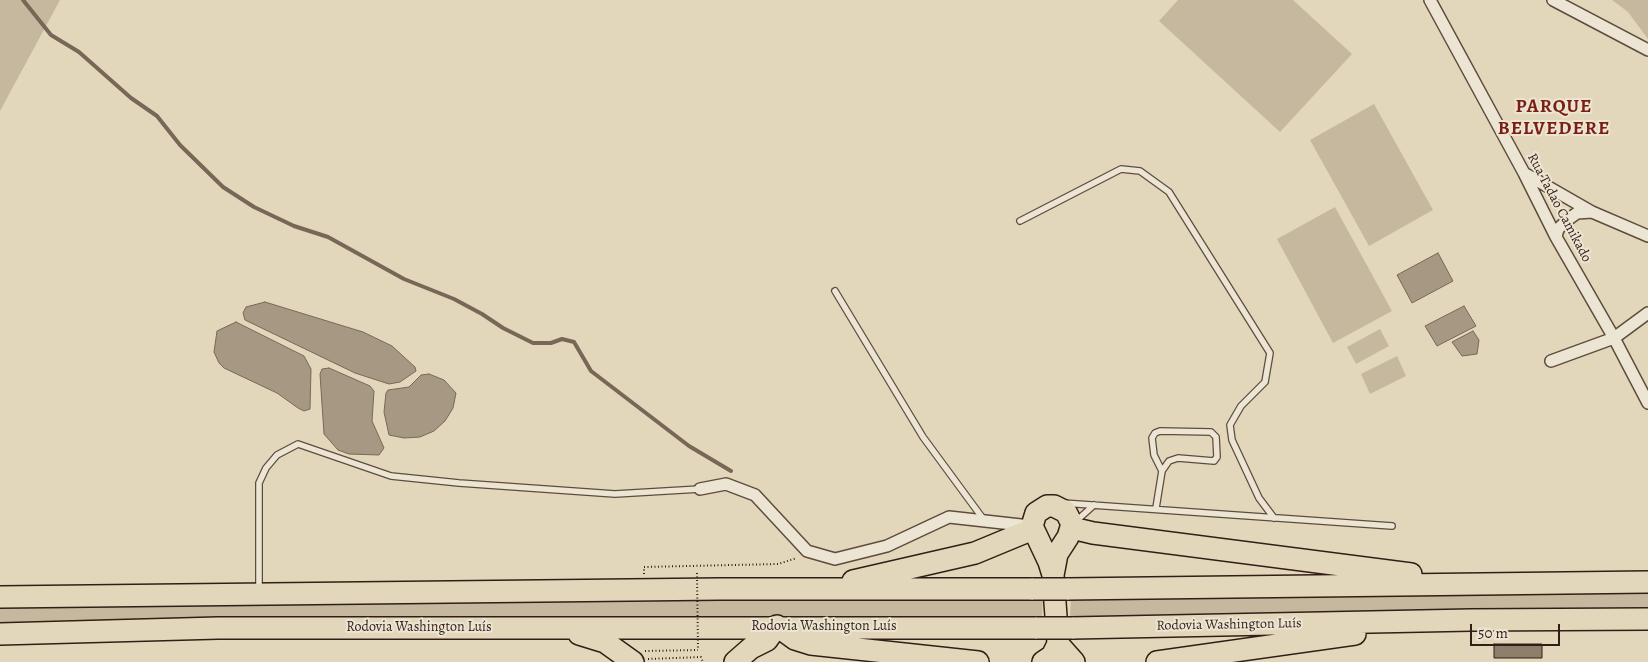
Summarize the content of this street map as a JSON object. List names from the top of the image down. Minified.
{"streets":{"highway":["Rodovia Washington Luís"],"street":["Rua Tadao Camikado"]},"districts":["PARQUE BELVEDERE"],"scale_bar":"50 m"}
